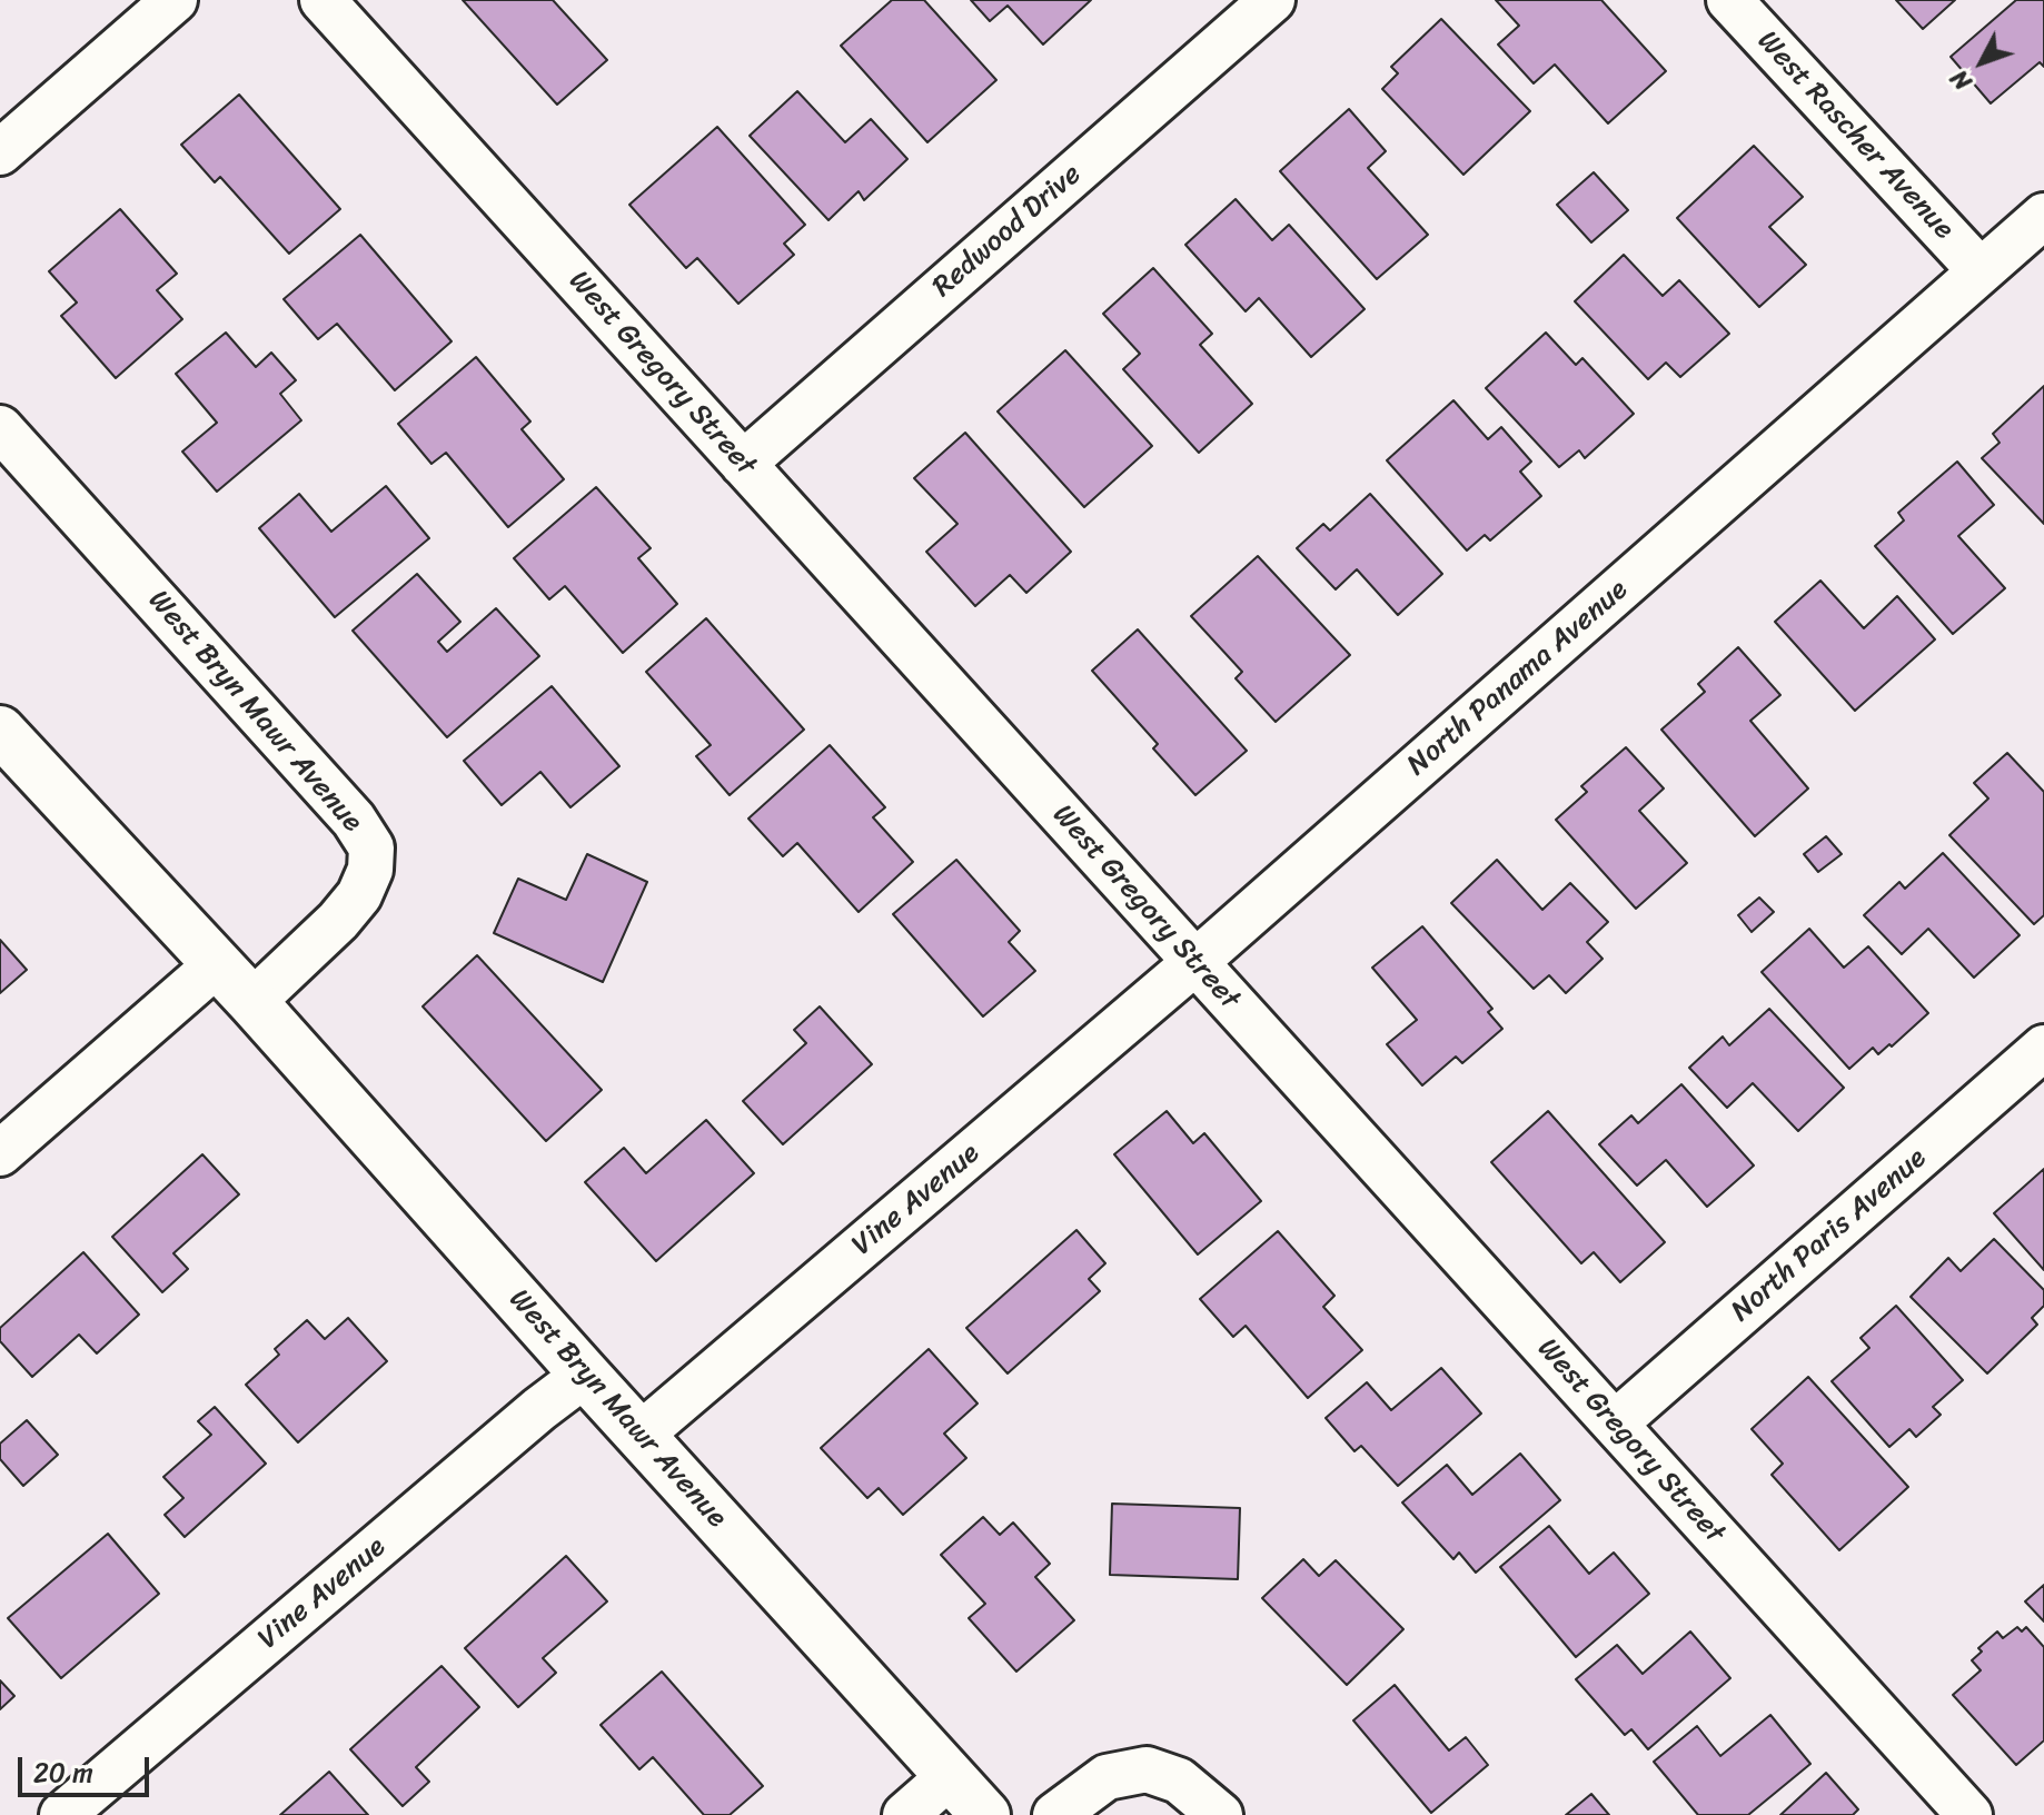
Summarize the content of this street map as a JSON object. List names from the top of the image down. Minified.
{"streets":{"street":["West Rascher Avenue","Redwood Drive","West Gregory Street","North Panama Avenue","West Bryn Mawr Avenue","Vine Avenue","North Paris Avenue"]},"crossings":[["West Rascher Avenue","North Panama Avenue"],["Redwood Drive","West Gregory Street"],["West Gregory Street","North Panama Avenue"],["West Gregory Street","North Paris Avenue"],["North Panama Avenue","Vine Avenue"],["West Bryn Mawr Avenue","Vine Avenue"]],"scale_bar":"20 m","north":"bottom left"}
